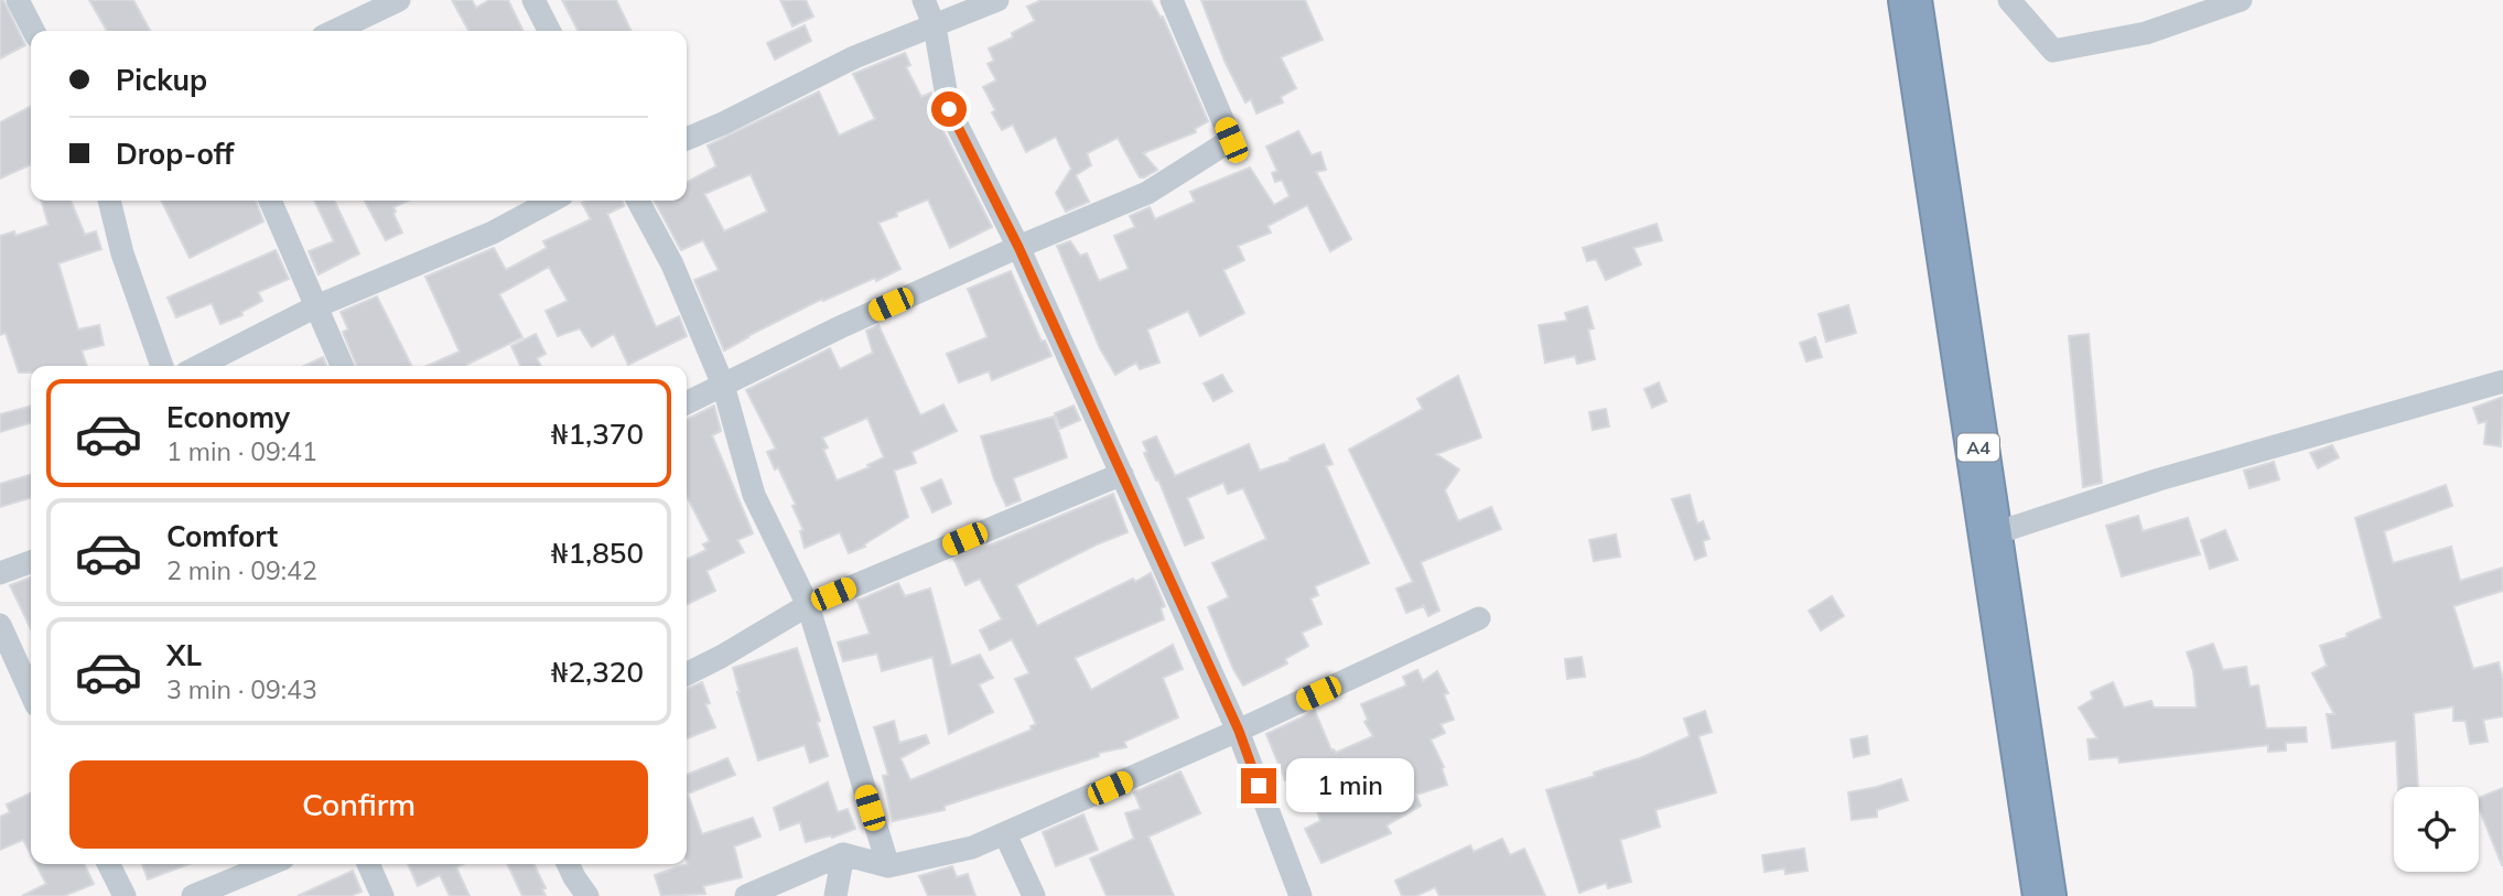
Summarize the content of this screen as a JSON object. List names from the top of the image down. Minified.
{"streets":{"highway":["A4"]},"page":{"banner":["Pickup","Drop-off"],"list":[{"name":"Economy","note":"1 min · 09:41","value":"₦1,370"},{"name":"Comfort","note":"2 min · 09:42","value":"₦1,850"},{"name":"XL","note":"3 min · 09:43","value":"₦2,320"}],"buttons":"Confirm","bubble":"1 min"}}
